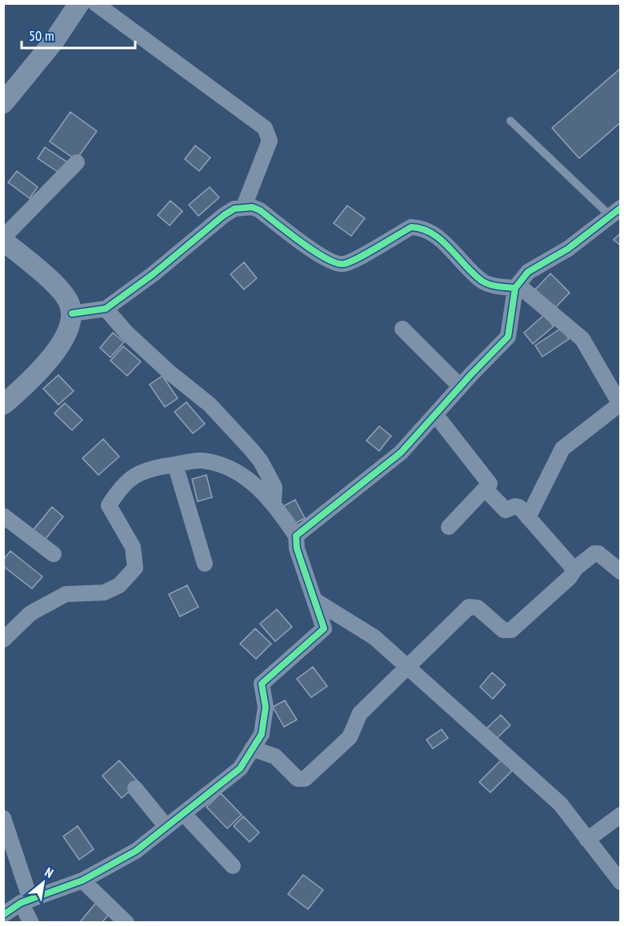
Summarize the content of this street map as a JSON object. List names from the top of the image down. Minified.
{"scale_bar":"50 m","north":"top right"}
